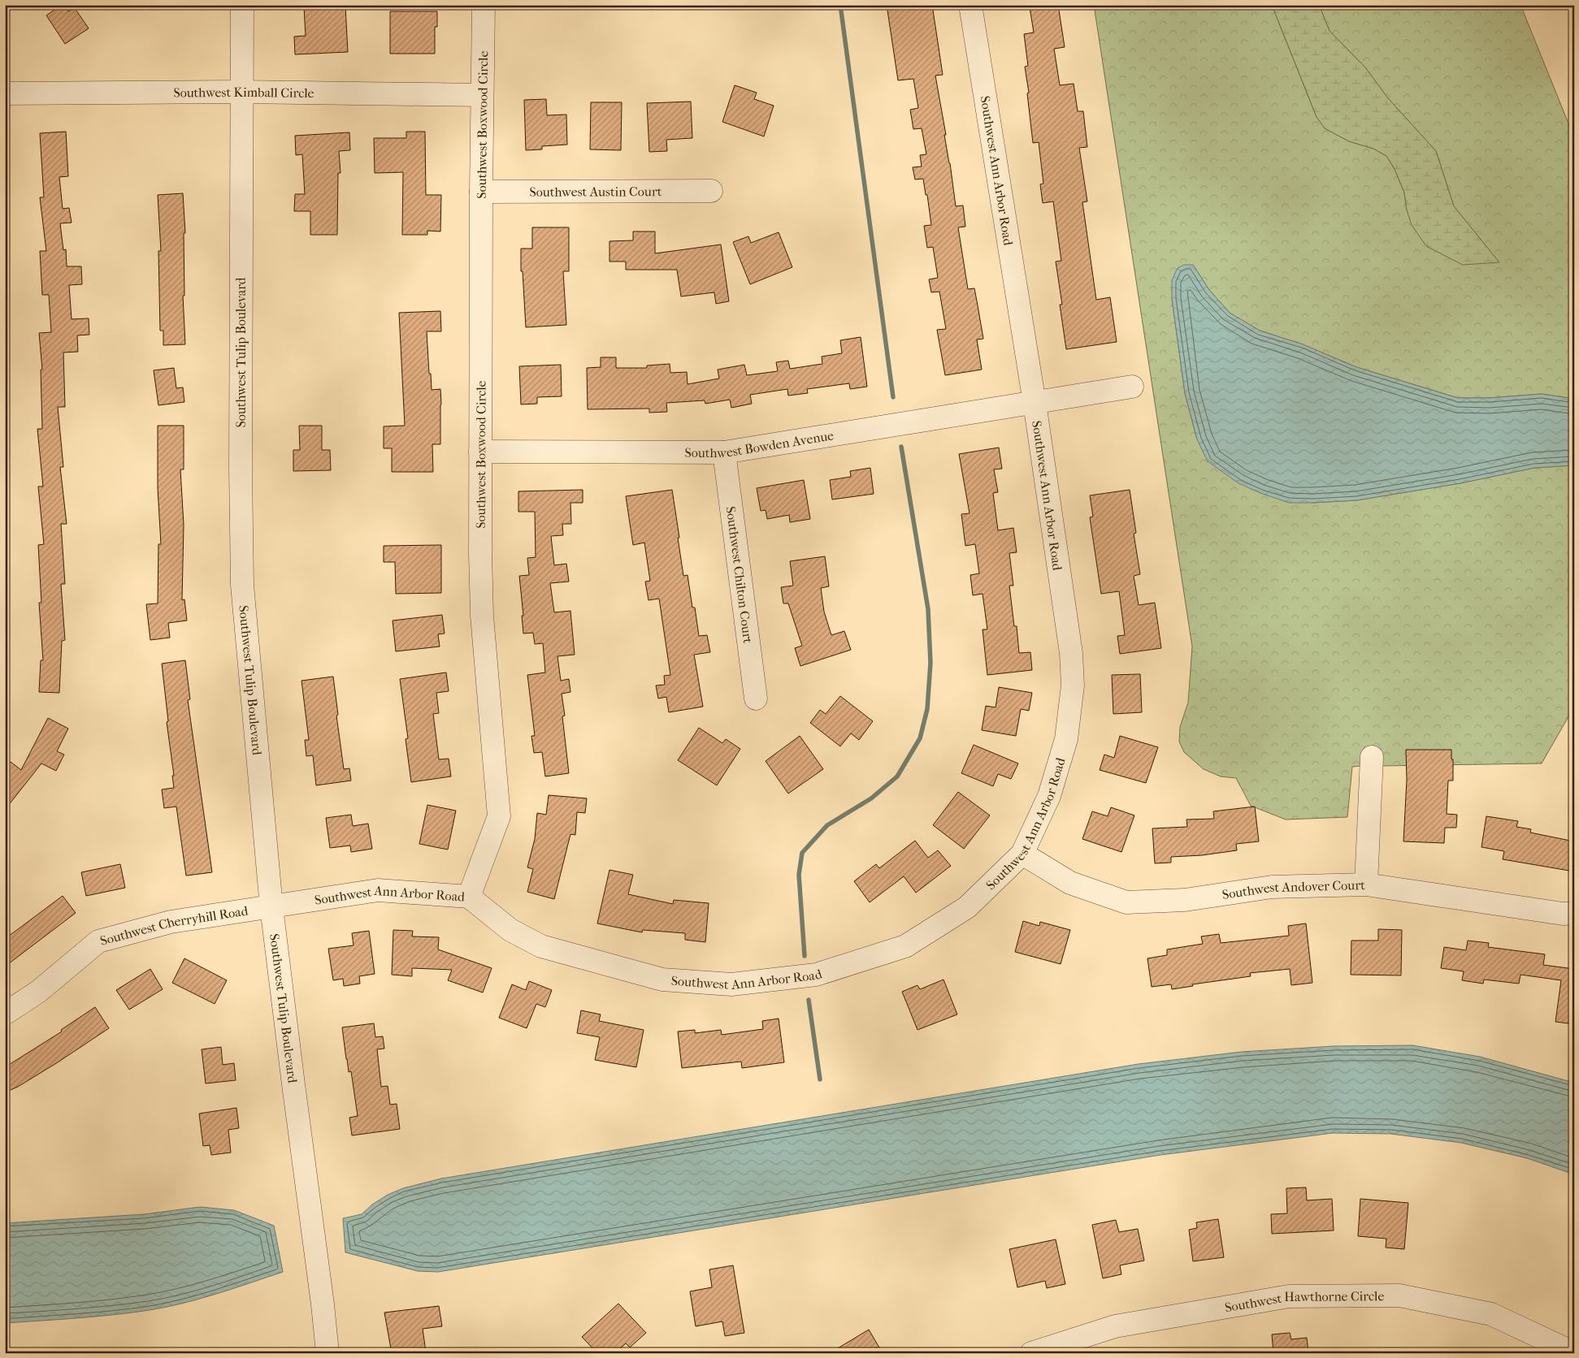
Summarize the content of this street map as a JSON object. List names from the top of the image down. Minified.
{"streets":{"street":["Southwest Kimball Circle","Southwest Boxwood Circle","Southwest Ann Arbor Road","Southwest Austin Court","Southwest Tulip Boulevard","Southwest Bowden Avenue","Southwest Chilton Court","Southwest Andover Court","Southwest Cherryhill Road","Southwest Hawthorne Circle"]},"crossings":[["Southwest Kimball Circle","Southwest Boxwood Circle"],["Southwest Kimball Circle","Southwest Tulip Boulevard"],["Southwest Boxwood Circle","Southwest Ann Arbor Road"],["Southwest Boxwood Circle","Southwest Austin Court"],["Southwest Boxwood Circle","Southwest Bowden Avenue"],["Southwest Ann Arbor Road","Southwest Tulip Boulevard"],["Southwest Ann Arbor Road","Southwest Bowden Avenue"],["Southwest Ann Arbor Road","Southwest Andover Court"],["Southwest Ann Arbor Road","Southwest Cherryhill Road"],["Southwest Tulip Boulevard","Southwest Cherryhill Road"],["Southwest Bowden Avenue","Southwest Chilton Court"]]}
